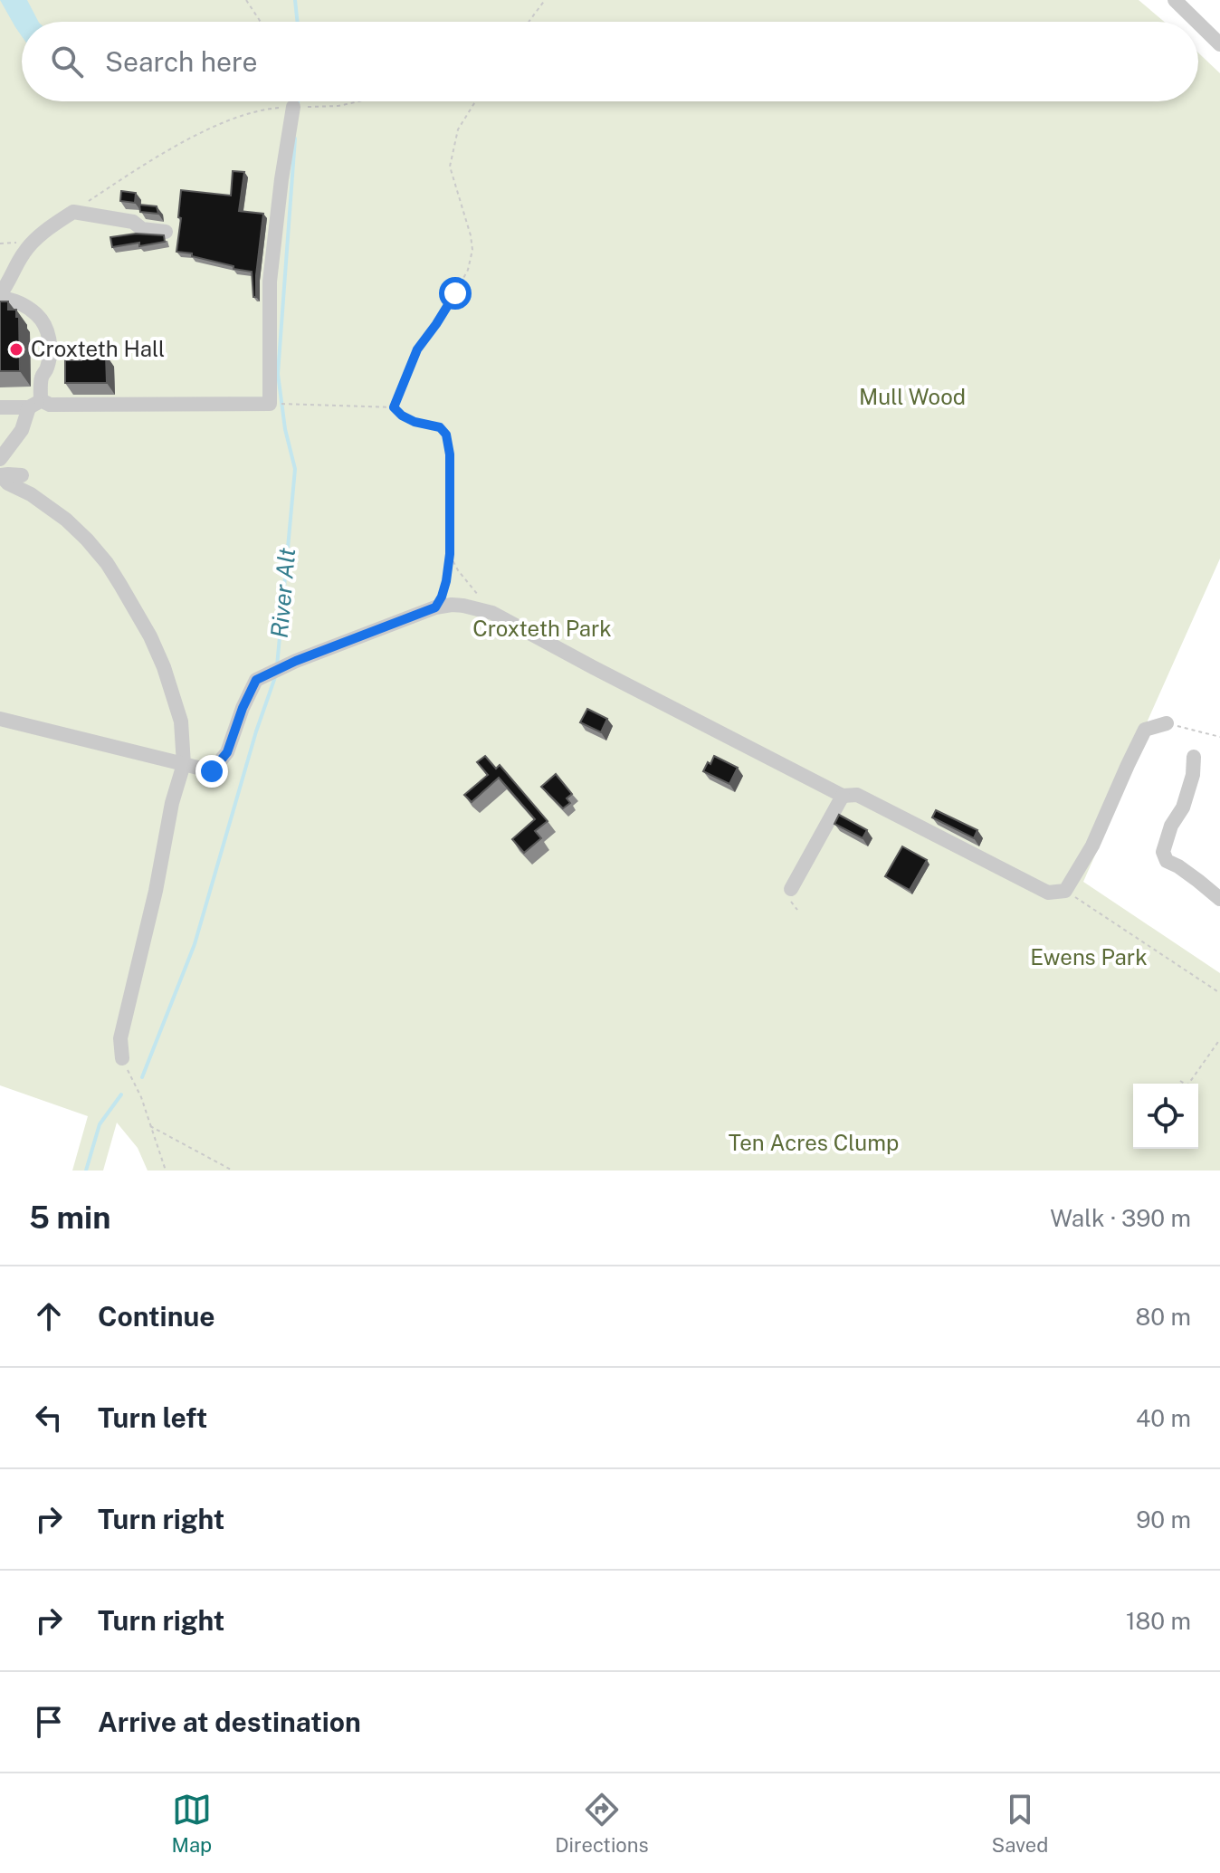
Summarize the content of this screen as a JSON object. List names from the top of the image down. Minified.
{"water":["River Alt"],"parks":["Mull Wood","Croxteth Park","Ewens Park","Ten Acres Clump"],"places":["Croxteth Hall"],"page":{"search":"Search here","heading":["5 min","Walk · 390 m"],"list":[["Continue","80 m"],["Turn left","40 m"],["Turn right","90 m"],["Turn right","180 m"],"Arrive at destination"],"nav":["Map","Directions","Saved"]}}
